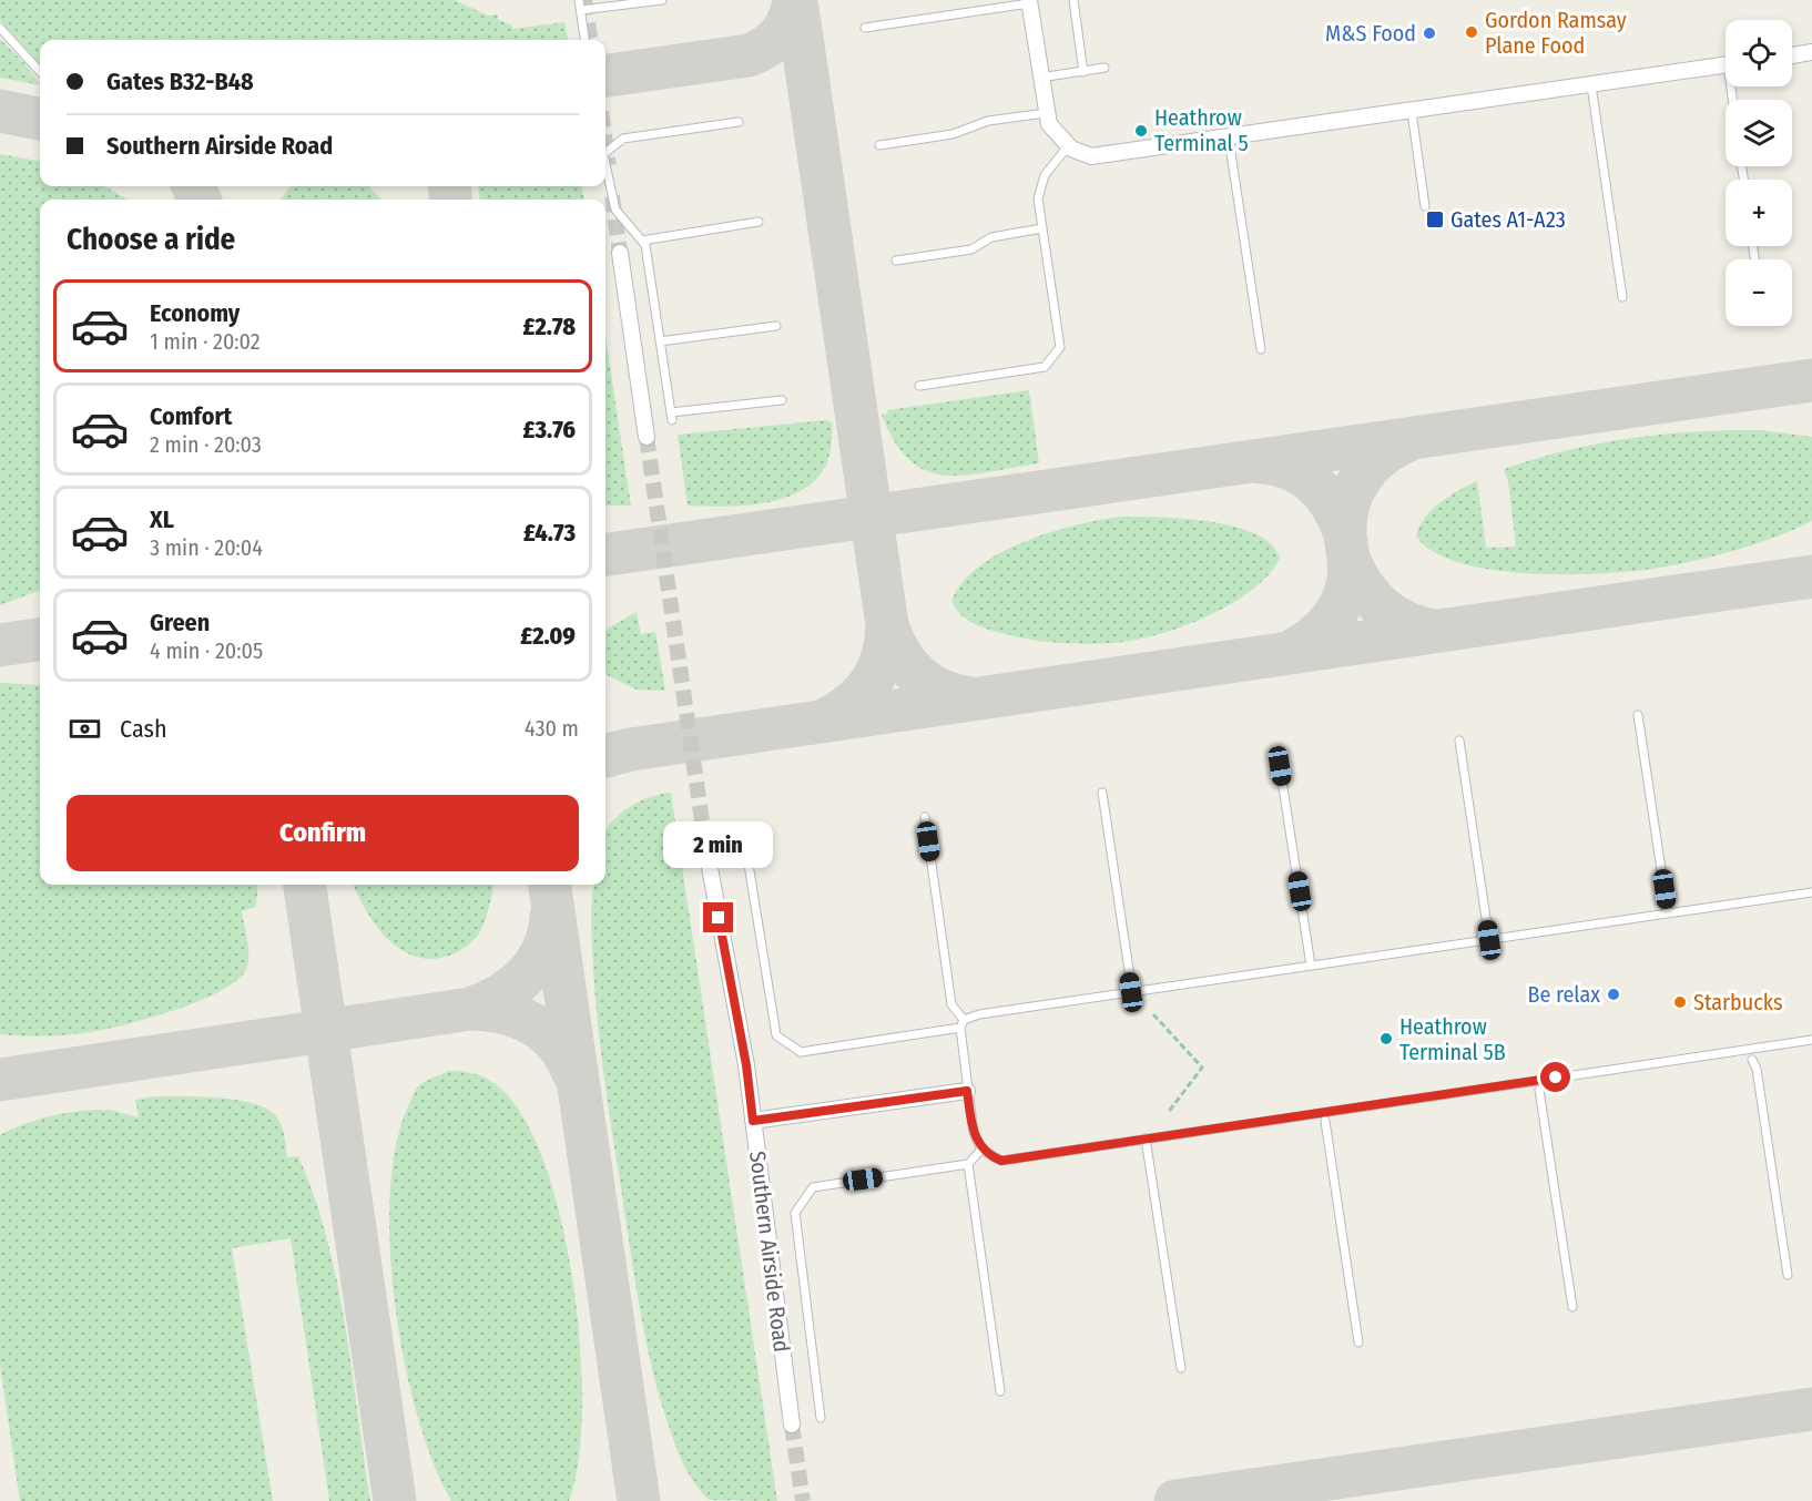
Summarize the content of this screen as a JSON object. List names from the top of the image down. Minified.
{"streets":{"street":["Southern Airside Road"]},"places":{"other":["Gordon Ramsay Plane Food","M&S Food","Heathrow Terminal 5","Be relax","Starbucks","Heathrow Terminal 5B"],"transit":["Gates A1-A23"]},"page":{"map_buttons":["+","−"],"banner":["Gates B32-B48","Southern Airside Road"],"heading":"Choose a ride","list":[{"name":"Economy","note":"1 min · 20:02","value":"£2.78"},{"name":"Comfort","note":"2 min · 20:03","value":"£3.76"},{"name":"XL","note":"3 min · 20:04","value":"£4.73"},{"name":"Green","note":"4 min · 20:05","value":"£2.09"}],"pay":["Cash","430 m"],"buttons":"Confirm","bubble":"2 min"}}
